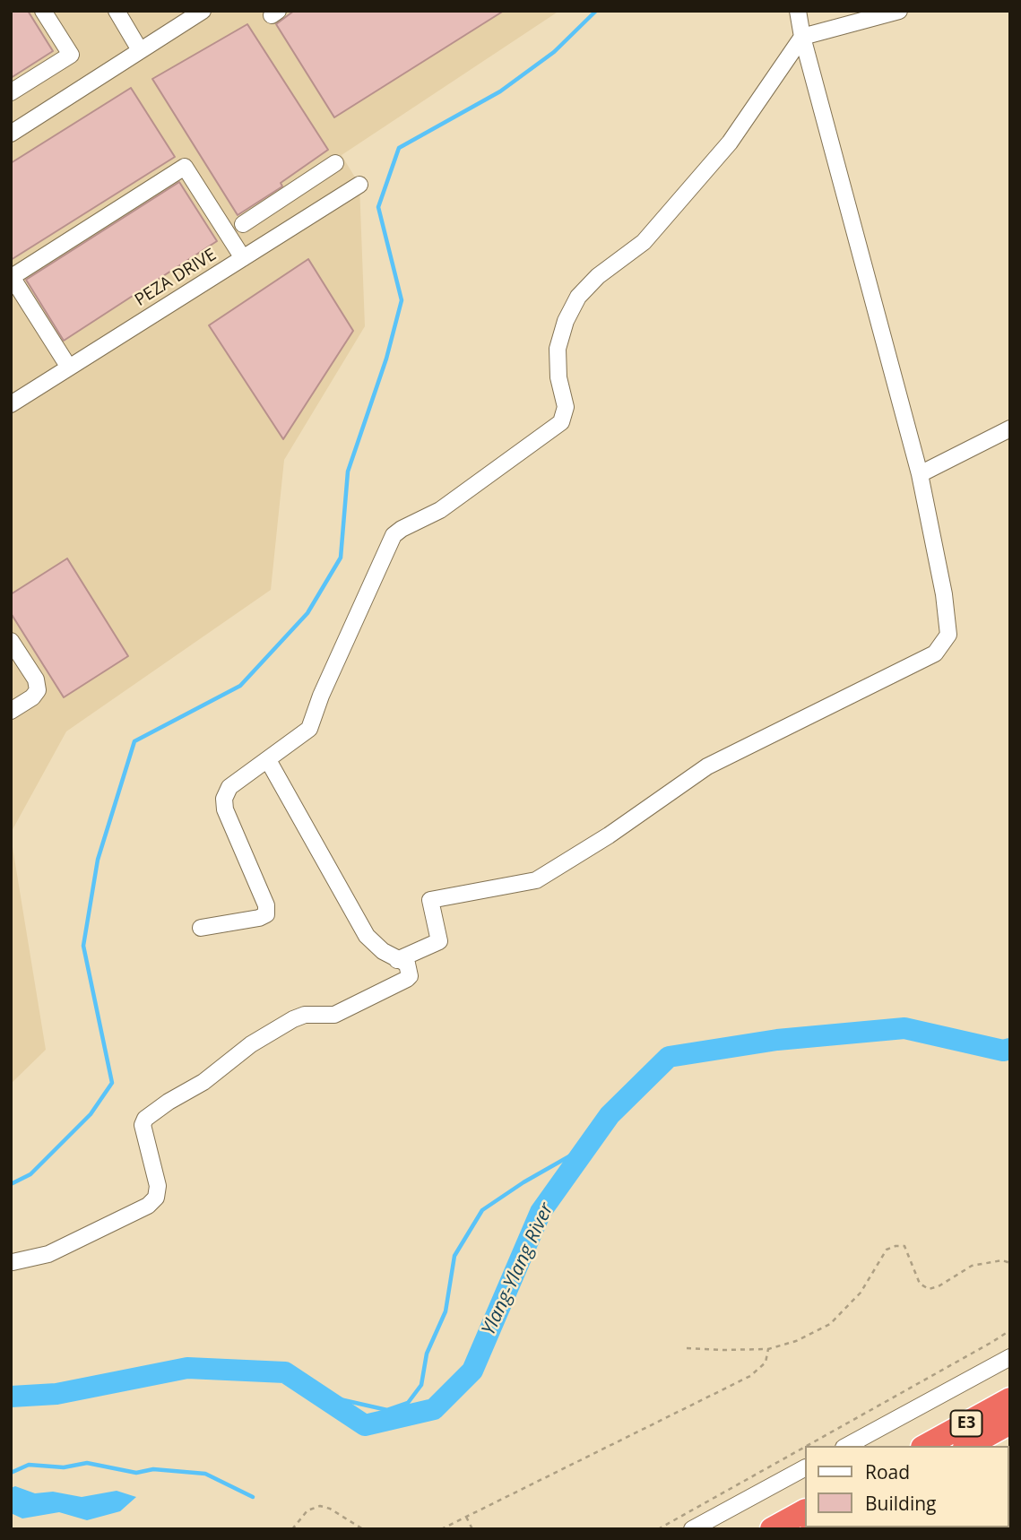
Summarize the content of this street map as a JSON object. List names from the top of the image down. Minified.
{"streets":{"highway":["E3"],"street":["PEZA DRIVE"]},"water":["Ylang-Ylang River"],"legend":["Road","Building"]}
